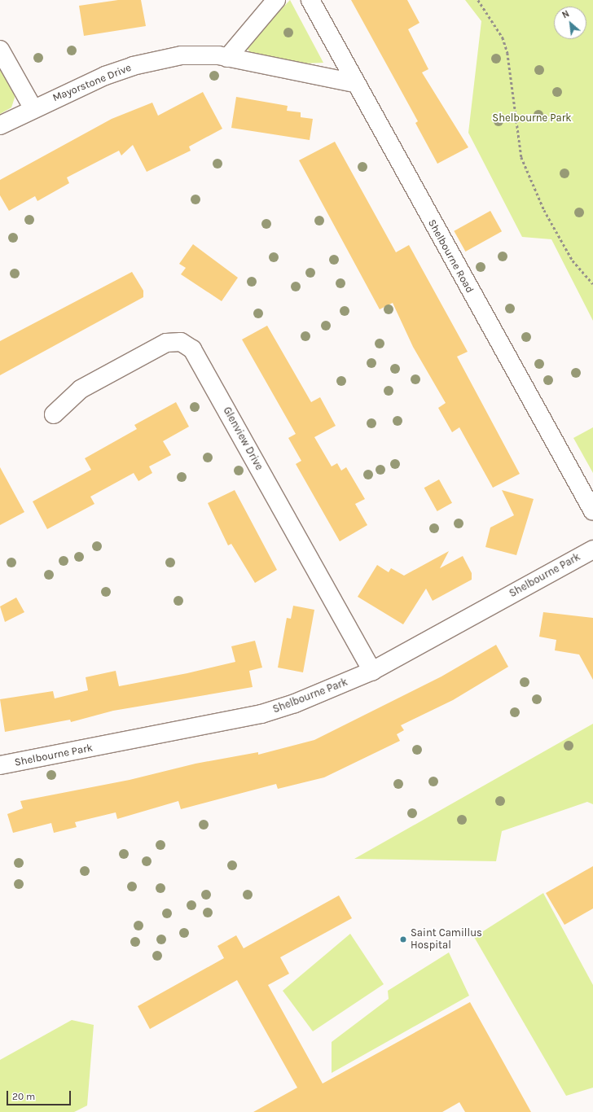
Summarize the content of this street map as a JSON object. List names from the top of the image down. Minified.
{"streets":{"street":["Mayorstone Drive","Shelbourne Road","Glenview Drive","Shelbourne Park"]},"crossings":[["Mayorstone Drive","Shelbourne Road"],["Glenview Drive","Shelbourne Park"]],"parks":["Shelbourne Park"],"places":["Saint Camillus Hospital"],"scale_bar":"20 m","north":"top left"}
